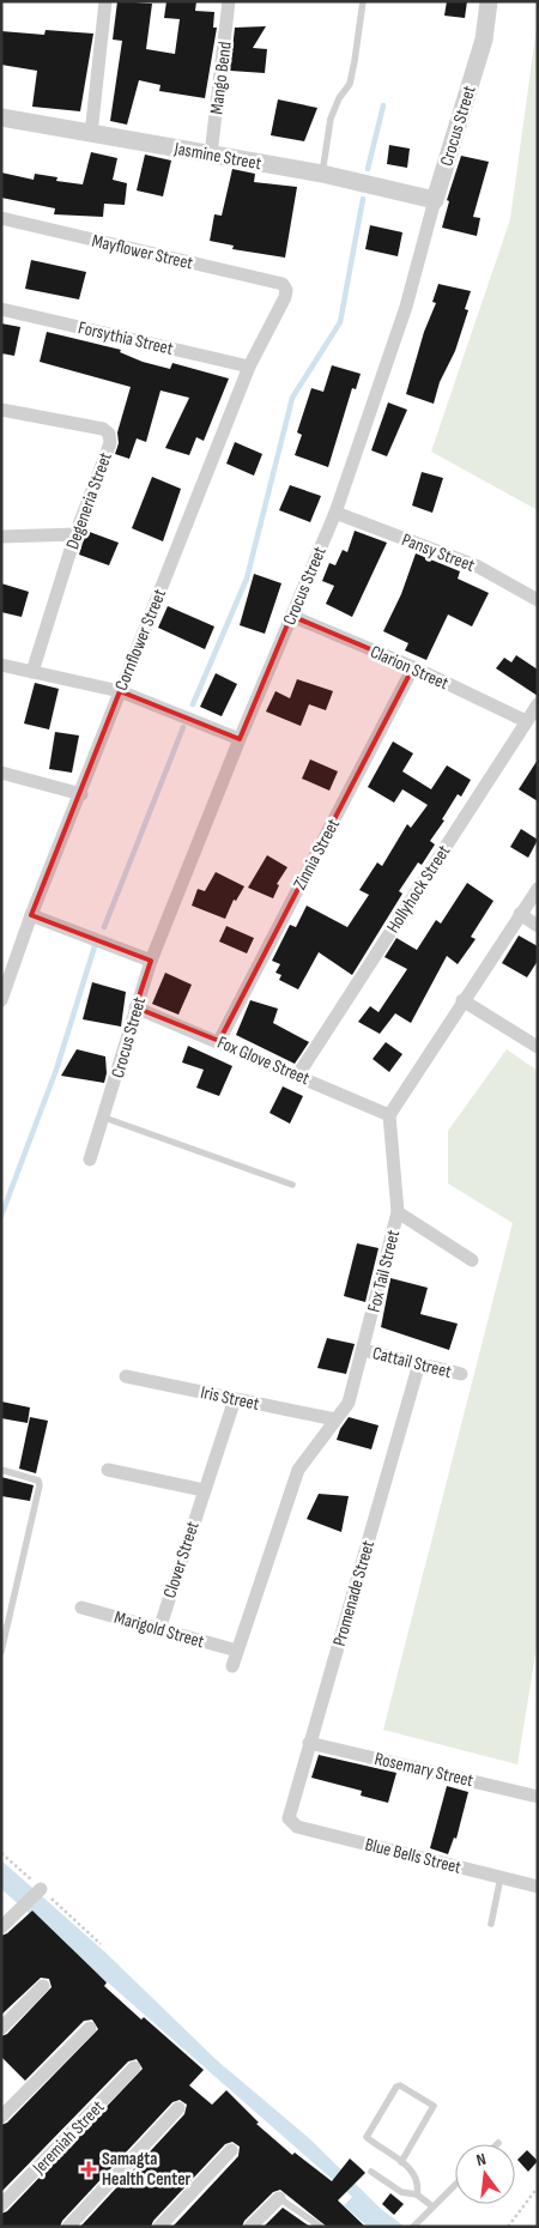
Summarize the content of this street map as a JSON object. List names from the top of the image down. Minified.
{"streets":{"street":["Mango Bend","Crocus Street","Jasmine Street","Mayflower Street","Forsythia Street","Degeneria Street","Pansy Street","Cornflower Street","Clarion Street","Zinnia Street","Hollyhock Street","Fox Glove Street","Fox Tail Street","Cattail Street","Iris Street","Clover Street","Promenade Street","Marigold Street","Rosemary Street","Blue Bells Street","Jeremiah Street"]},"crossings":[["Mango Bend","Jasmine Street"],["Crocus Street","Jasmine Street"],["Crocus Street","Pansy Street"],["Crocus Street","Clarion Street"],["Crocus Street","Fox Glove Street"],["Mayflower Street","Cornflower Street"],["Forsythia Street","Cornflower Street"],["Clarion Street","Zinnia Street"],["Clarion Street","Hollyhock Street"],["Zinnia Street","Fox Glove Street"],["Hollyhock Street","Fox Glove Street"],["Fox Glove Street","Fox Tail Street"],["Fox Tail Street","Cattail Street"],["Fox Tail Street","Iris Street"],["Fox Tail Street","Marigold Street"],["Cattail Street","Promenade Street"],["Iris Street","Clover Street"],["Clover Street","Marigold Street"],["Promenade Street","Rosemary Street"],["Promenade Street","Blue Bells Street"]],"places":{"health":["Samagta Health Center"]},"north":"top"}
